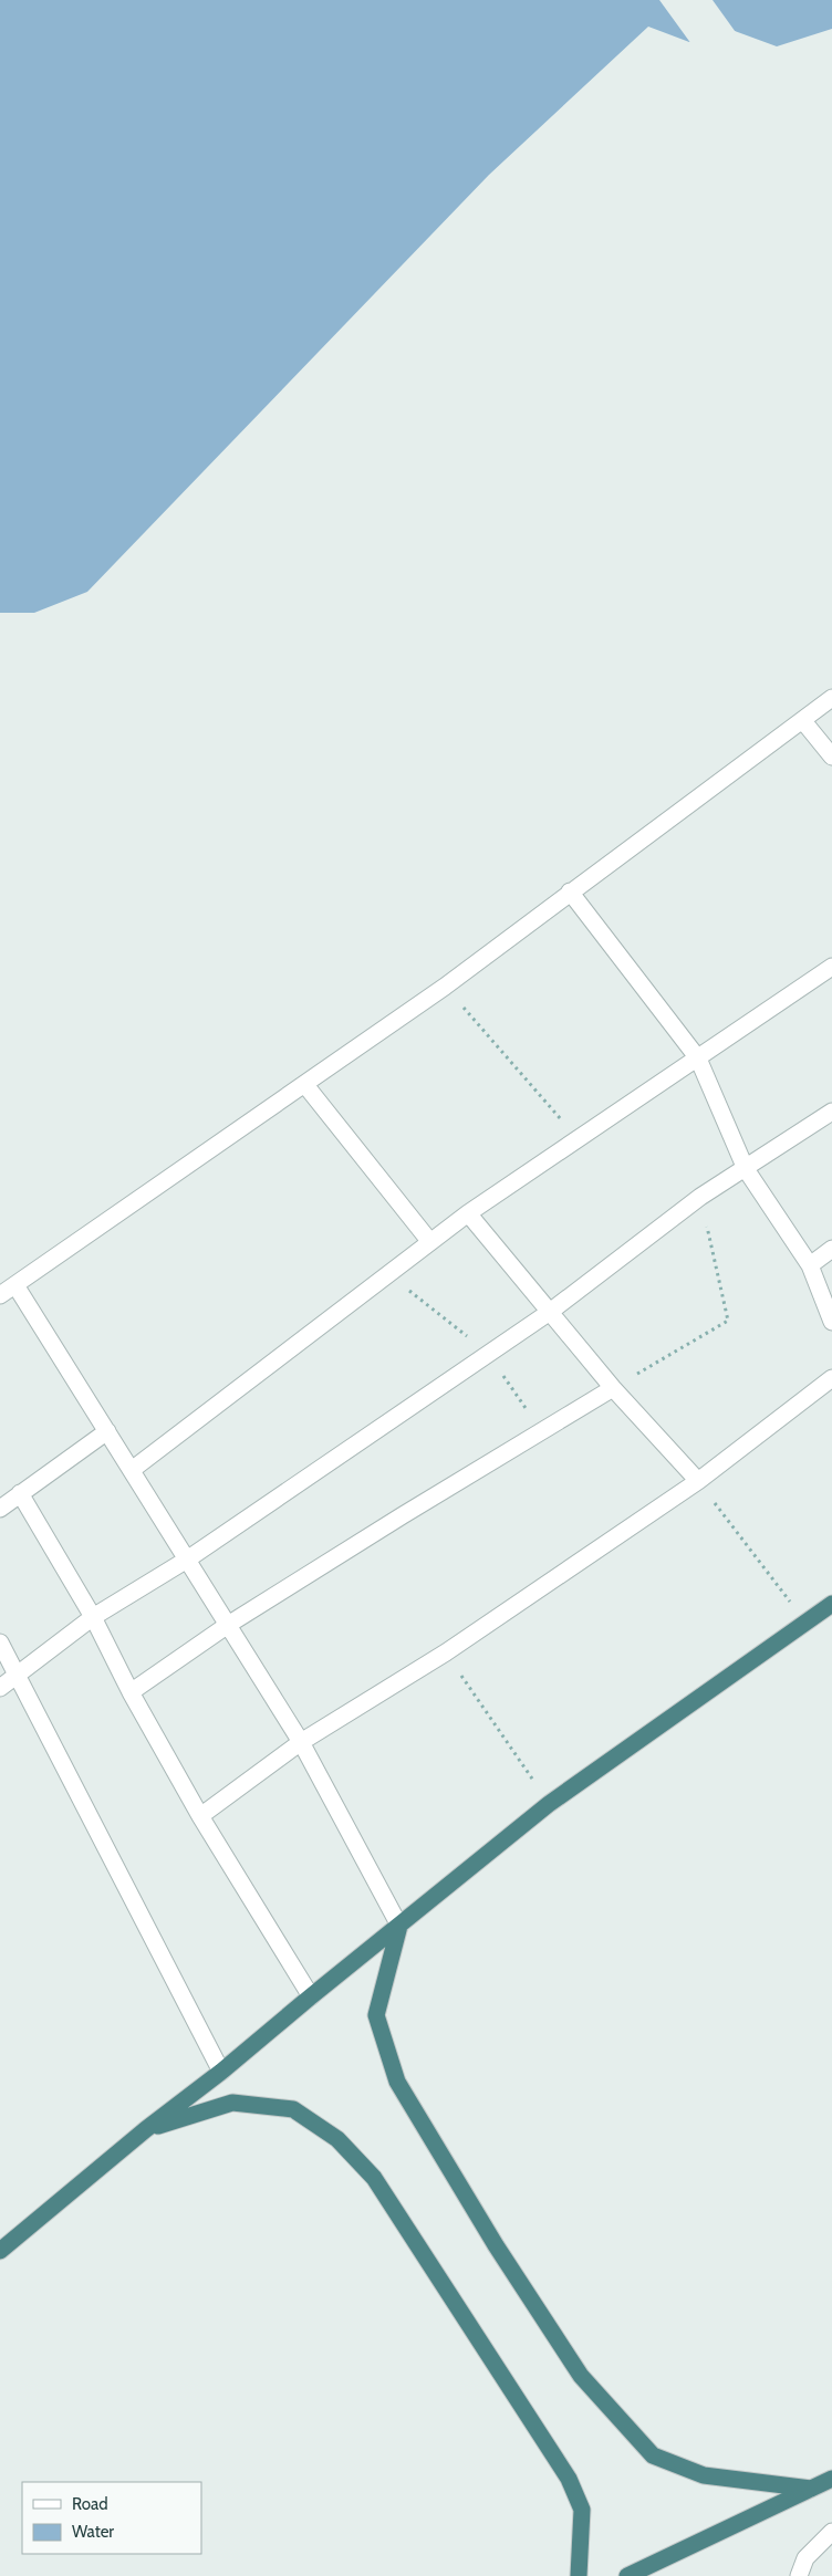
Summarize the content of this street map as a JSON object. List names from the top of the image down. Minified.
{"legend":["Road","Water"]}
